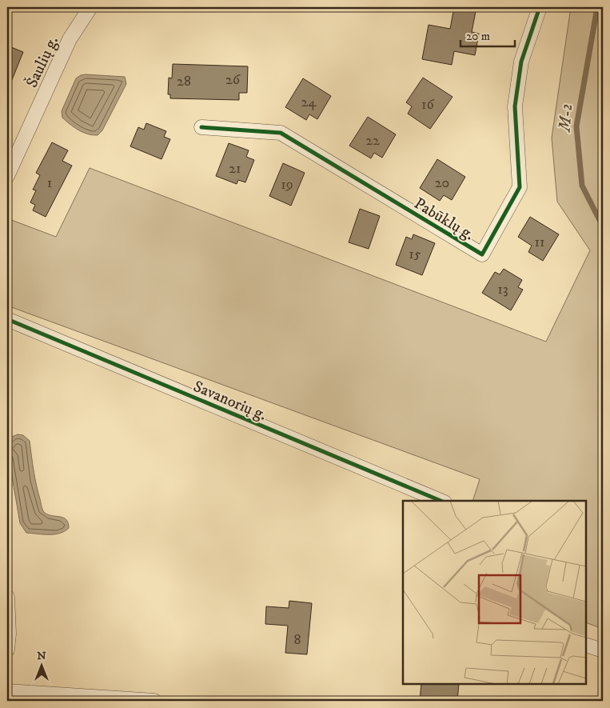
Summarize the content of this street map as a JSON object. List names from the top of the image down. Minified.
{"streets":{"street":["Šaulių g.","Pabūklų g.","Savanorių g."]},"water":["M-2"],"house_numbers":["26","28","24","16","22","21","1","20","19","11","15","13","8"],"scale_bar":"20 m","north":"top"}
